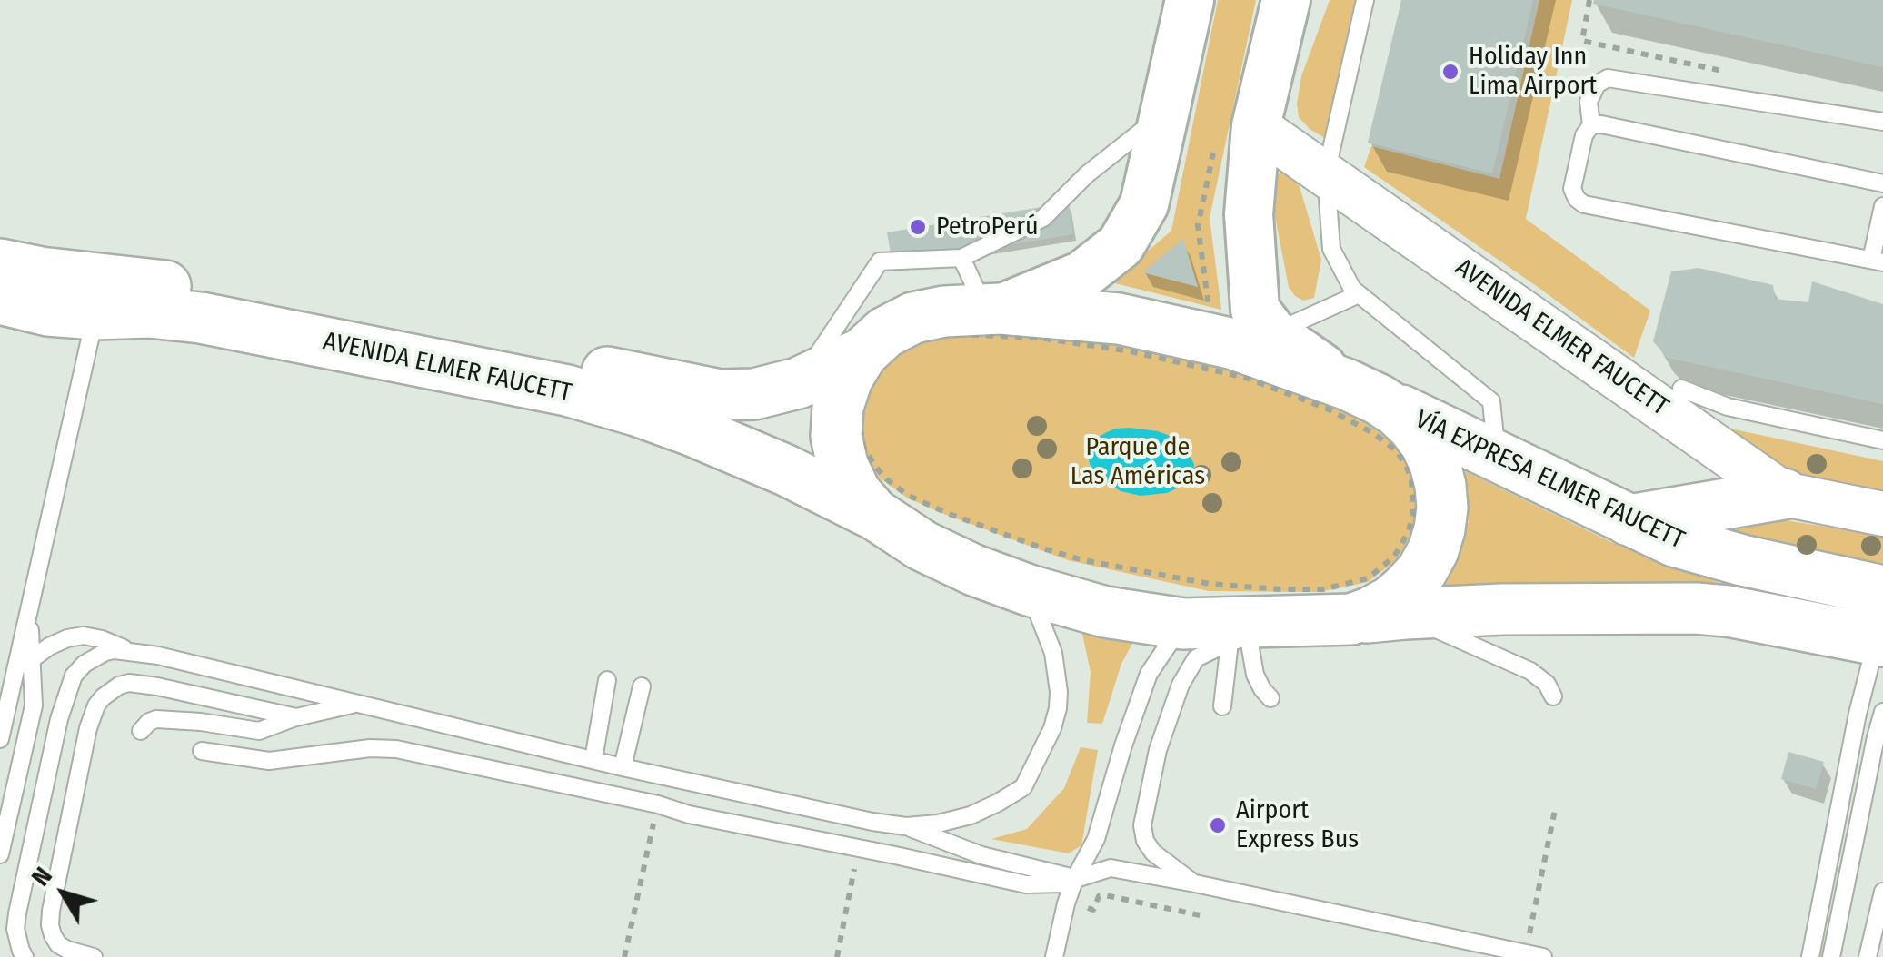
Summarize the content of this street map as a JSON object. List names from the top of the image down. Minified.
{"streets":{"highway":["AVENIDA ELMER FAUCETT","VÍA EXPRESA ELMER FAUCETT"]},"crossings":[["AVENIDA ELMER FAUCETT","VÍA EXPRESA ELMER FAUCETT"]],"parks":["Parque de Las Américas"],"places":["Holiday Inn Lima Airport","PetroPerú","Airport Express Bus"],"north":"top left"}
